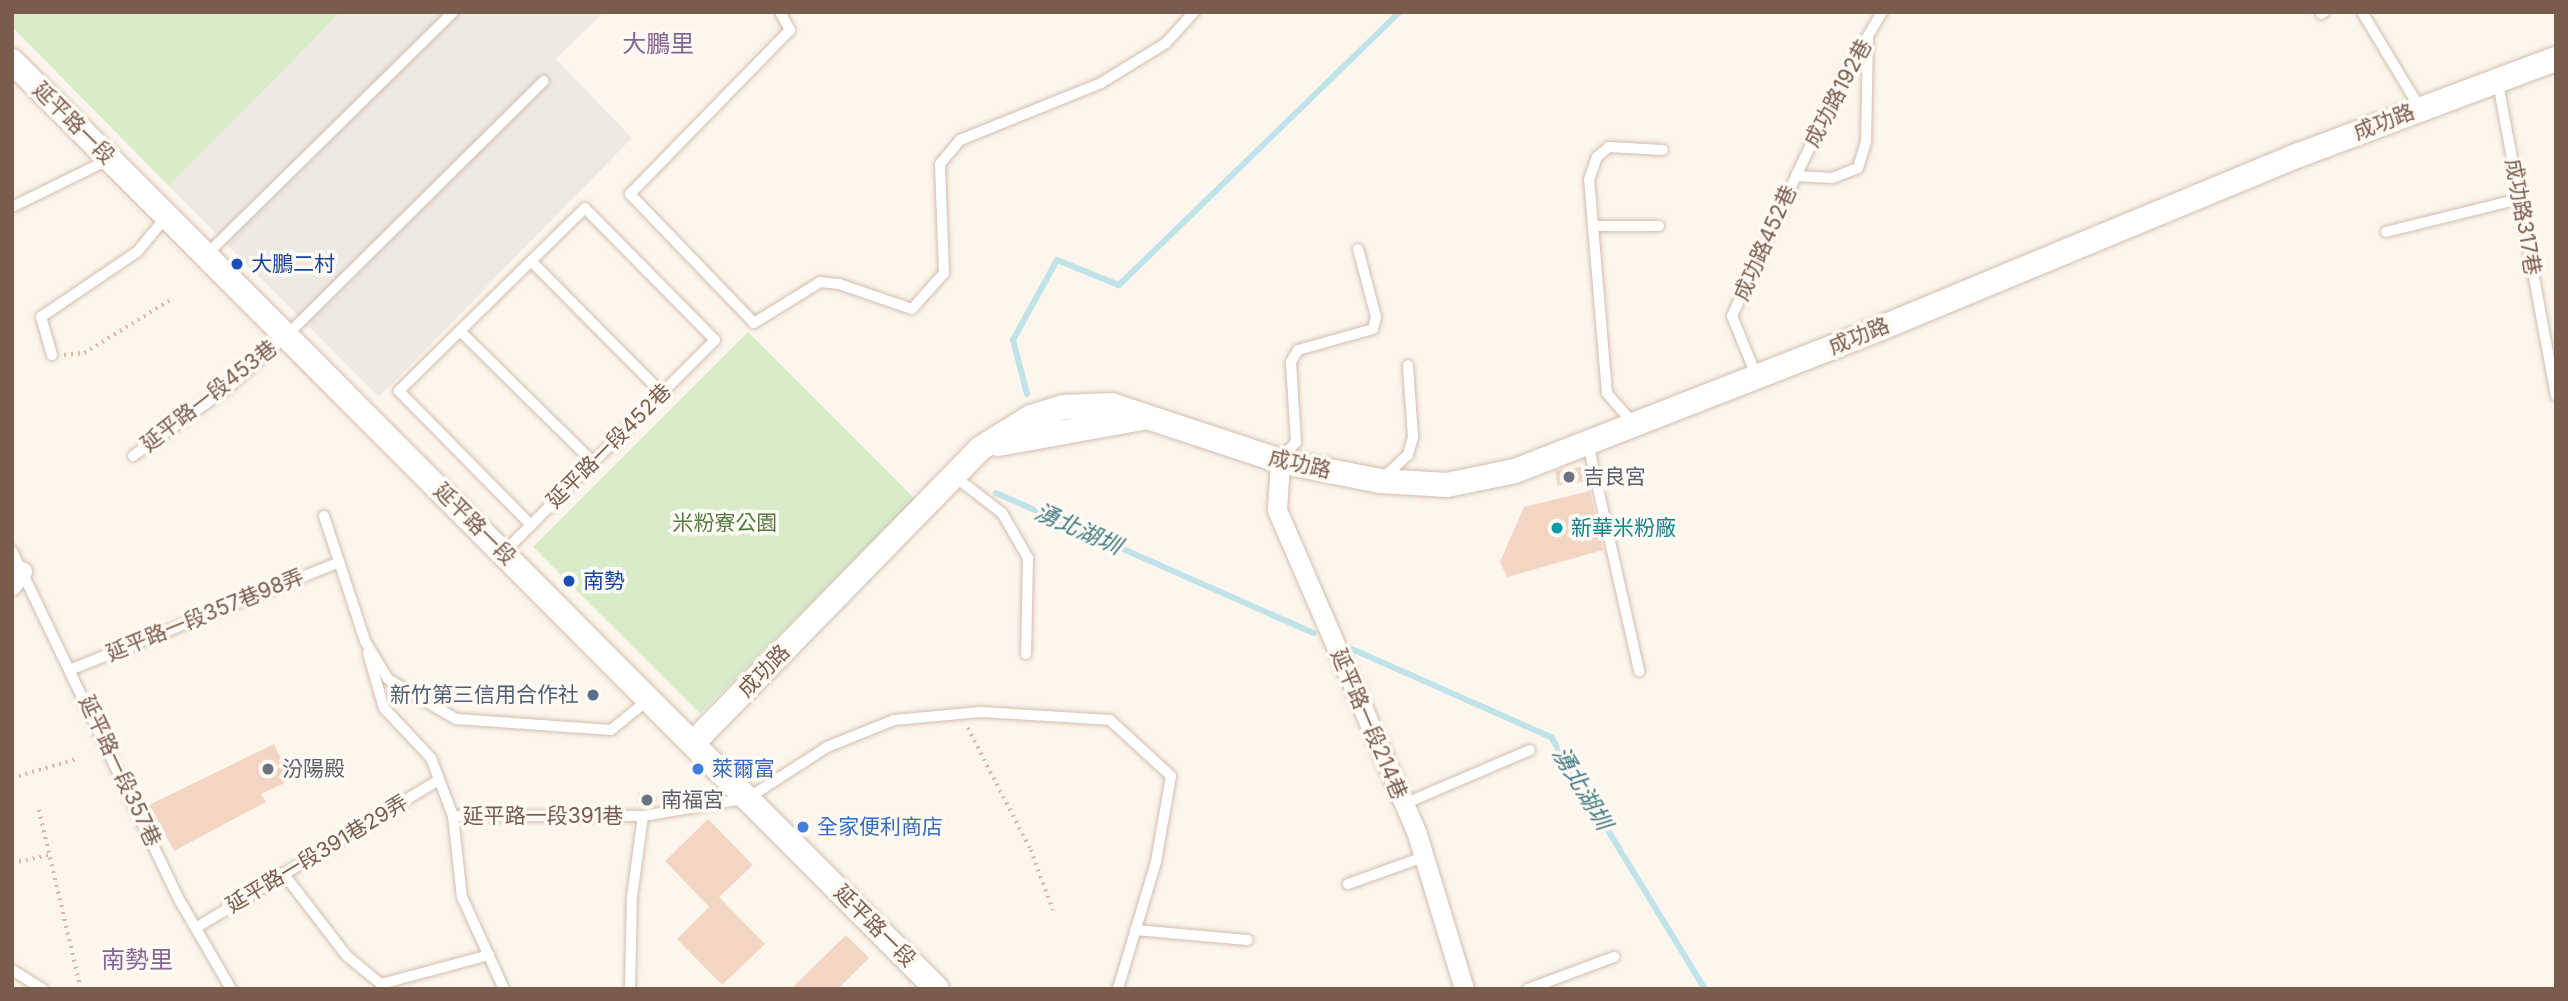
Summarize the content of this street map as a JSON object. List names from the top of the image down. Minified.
{"streets":{"street":["成功路","延平路一段","延平路一段214巷"],"lane":["成功路192巷","成功路317巷","成功路452巷","延平路一段453巷","延平路一段452巷","延平路一段357巷98弄","延平路一段357巷","延平路一段391巷","延平路一段391巷29弄"]},"crossings":[["成功路192巷","成功路452巷"],["成功路","延平路一段"],["成功路","成功路317巷"],["成功路","成功路452巷"],["成功路","延平路一段214巷"],["延平路一段","延平路一段453巷"],["延平路一段","延平路一段452巷"],["延平路一段","延平路一段391巷"],["延平路一段357巷98弄","延平路一段357巷"],["延平路一段357巷","延平路一段391巷29弄"],["延平路一段391巷","延平路一段391巷29弄"]],"districts":["大鵬里","南勢里"],"water":["湧北湖圳"],"parks":["米粉寮公園"],"places":["大鵬二村","吉良宮","新華米粉廠","南勢","新竹第三信用合作社","汾陽殿","萊爾富","南福宮","全家便利商店"]}
